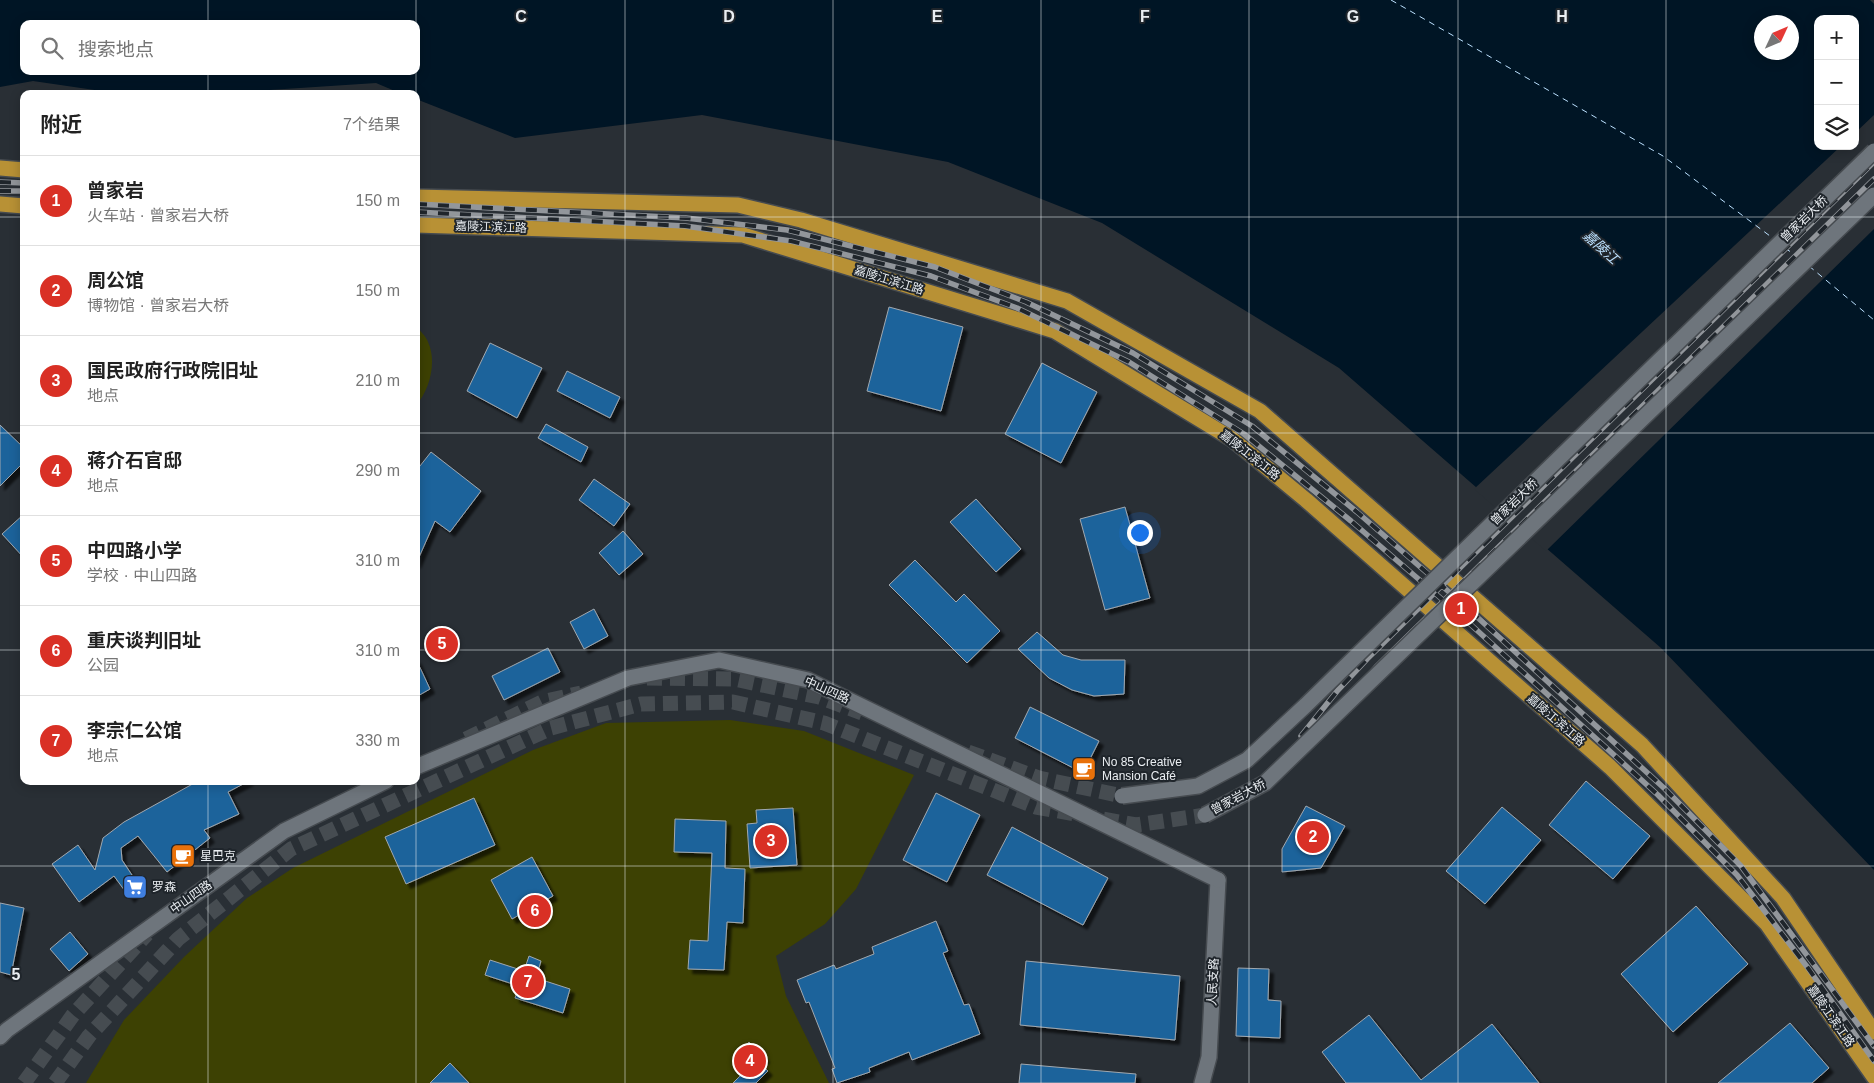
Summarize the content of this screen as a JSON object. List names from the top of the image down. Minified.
{"streets":{"main road":["曾家岩大桥","嘉陵江滨江路","中山四路","人民支路"]},"crossings":[["中山四路","人民支路"]],"water":["嘉陵江"],"places":{"cafe":["No 85 Creative Mansion Café","星巴克"],"supermarket":["罗森"]},"north":"top right","page":{"map_buttons":["+","−"],"search":"搜索地点","heading":["附近","7个结果"],"list":[{"mark":"1","name":"曾家岩","note":"火车站 · 曾家岩大桥","value":"150 m"},{"mark":"2","name":"周公馆","note":"博物馆 · 曾家岩大桥","value":"150 m"},{"mark":"3","name":"国民政府行政院旧址","note":"地点","value":"210 m"},{"mark":"4","name":"蒋介石官邸","note":"地点","value":"290 m"},{"mark":"5","name":"中四路小学","note":"学校 · 中山四路","value":"310 m"},{"mark":"6","name":"重庆谈判旧址","note":"公园","value":"310 m"},{"mark":"7","name":"李宗仁公馆","note":"地点","value":"330 m"}],"pins":["1","5","2","3","6","7","4"]},"grid":{"columns":["C","D","E","F","G","H"],"rows":["5"]}}
